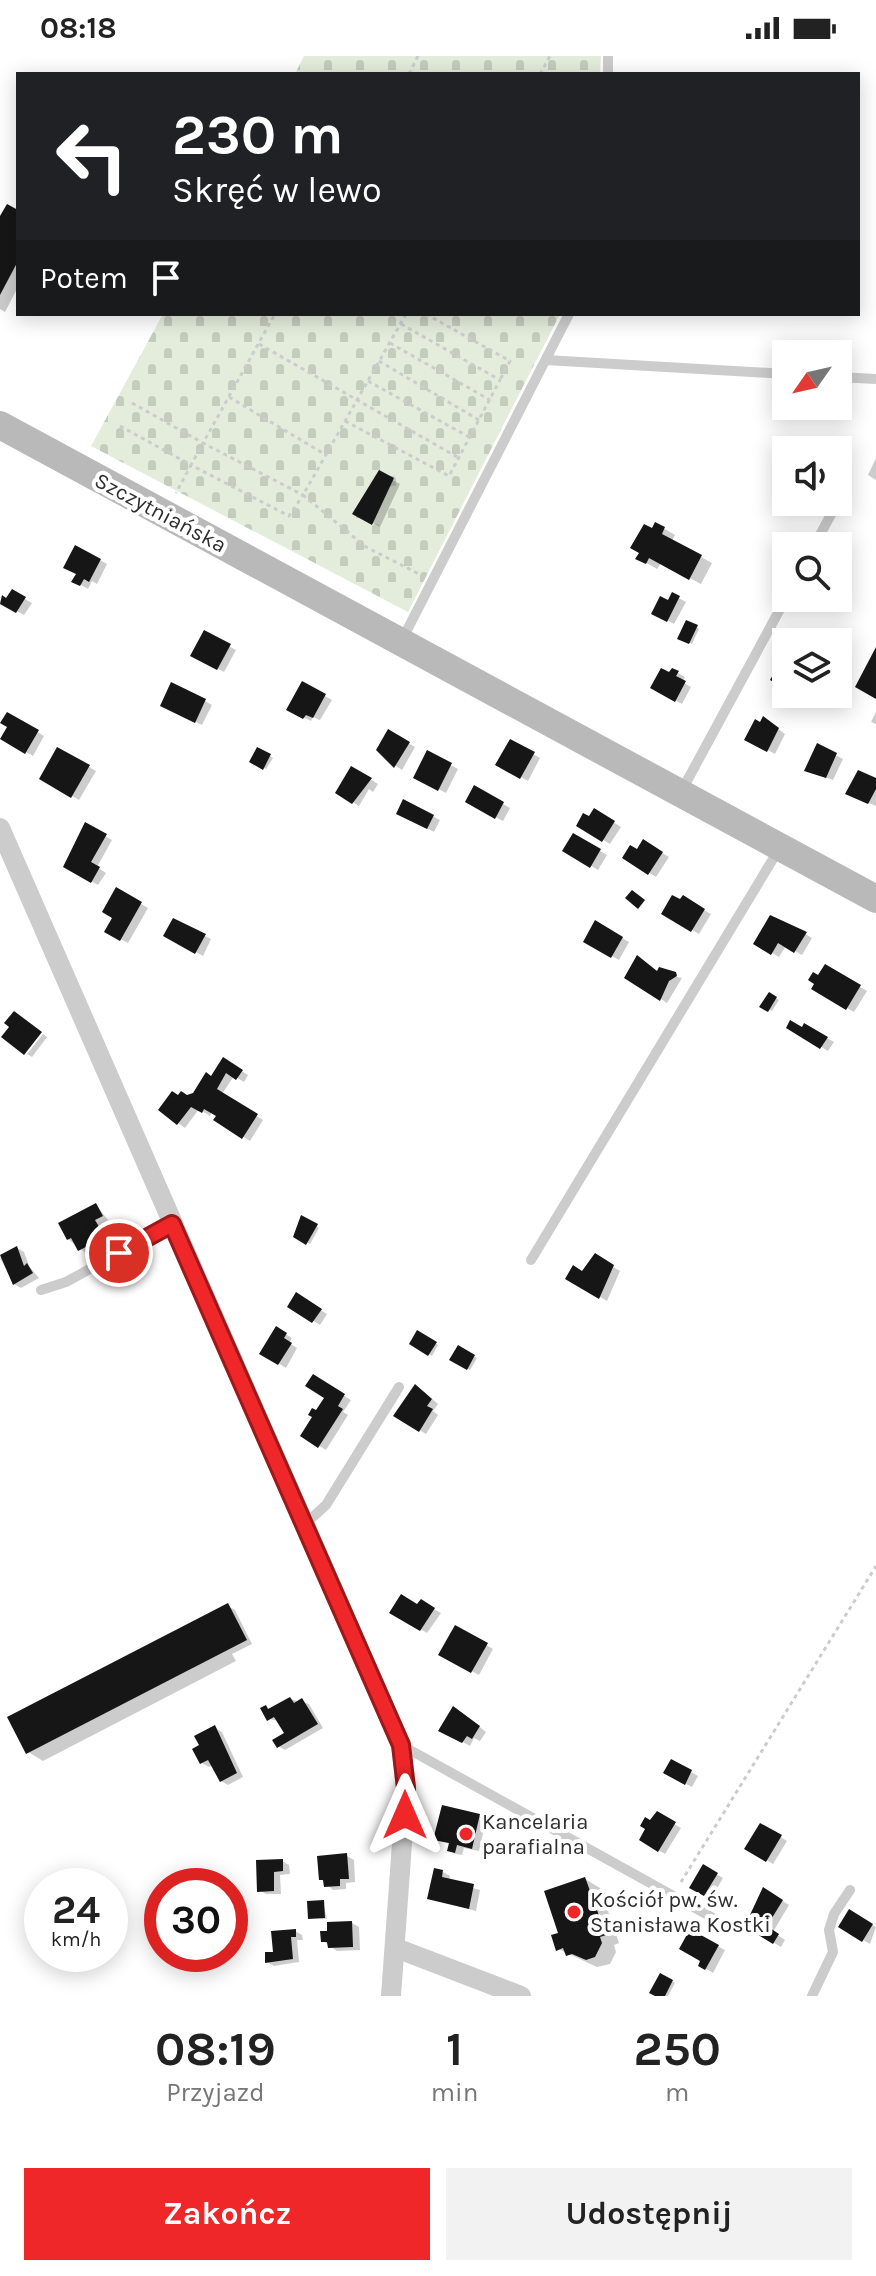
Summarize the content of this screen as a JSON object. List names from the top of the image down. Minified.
{"streets":{"street":["Szczytniańska"]},"places":["Kancelaria parafialna","Kościół pw. św. Stanisława Kostki"],"north":"bottom left","page":{"status":"08:18","turn":["230 m","Skręć w lewo"],"then":"Potem","speed":"24 km/h","limit":"30","eta":["08:19","Przyjazd","1","min","250","m"],"buttons":["Zakończ","Udostępnij"]}}
